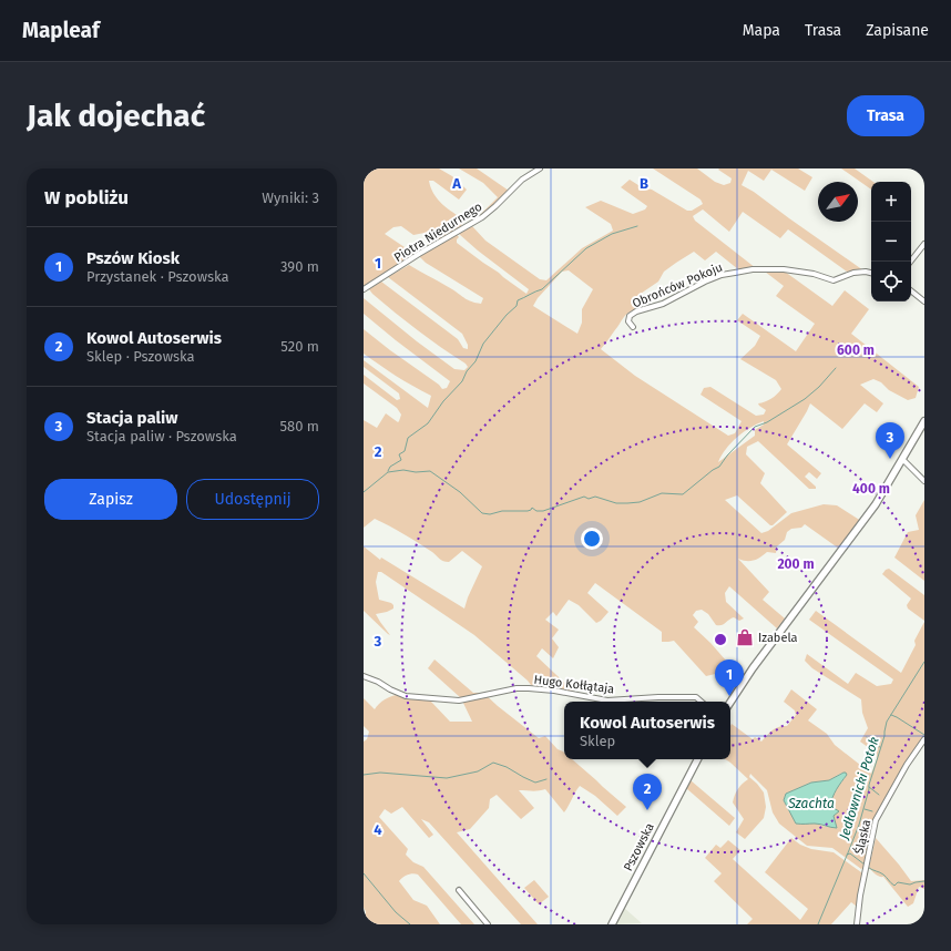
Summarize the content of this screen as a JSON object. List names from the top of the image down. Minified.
{"streets":{"main road":["Pszowska"],"street":["Piotra Niedurnego","Obrońców Pokoju","Hugo Kołłątaja","Śląska"]},"water":["Jedłownicki Potok","Szachta"],"places":{"shop":["Izabela"]},"north":"top right","page":{"header":"Mapleaf","nav":["Mapa","Trasa","Zapisane"],"buttons":["Trasa",["Zapisz","Udostępnij"]],"title":"Jak dojechać","heading":["W pobliżu","Wyniki: 3"],"map_buttons":["+","−"],"list":[{"mark":"1","name":"Pszów Kiosk","note":"Przystanek · Pszowska","value":"390 m"},{"mark":"2","name":"Kowol Autoserwis","note":"Sklep · Pszowska","value":"520 m"},{"mark":"3","name":"Stacja paliw","note":"Stacja paliw · Pszowska","value":"580 m"}],"pins":["3","1","2"],"popup":["Kowol Autoserwis","Sklep"]},"grid":{"columns":["A","B"],"rows":["1","2","3","4"]},"rings":["600 m","400 m","200 m"]}
